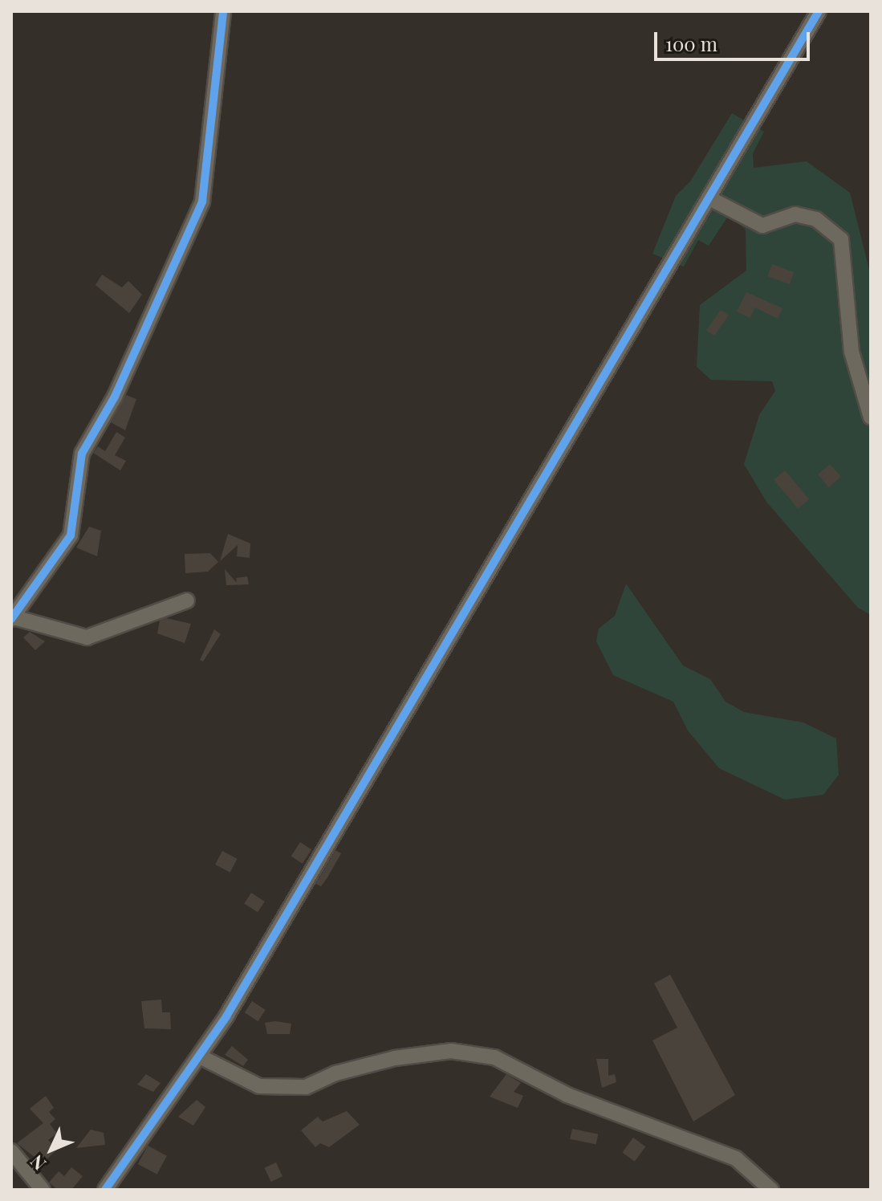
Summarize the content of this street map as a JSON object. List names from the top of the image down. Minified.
{"scale_bar":"100 m","north":"bottom left"}
